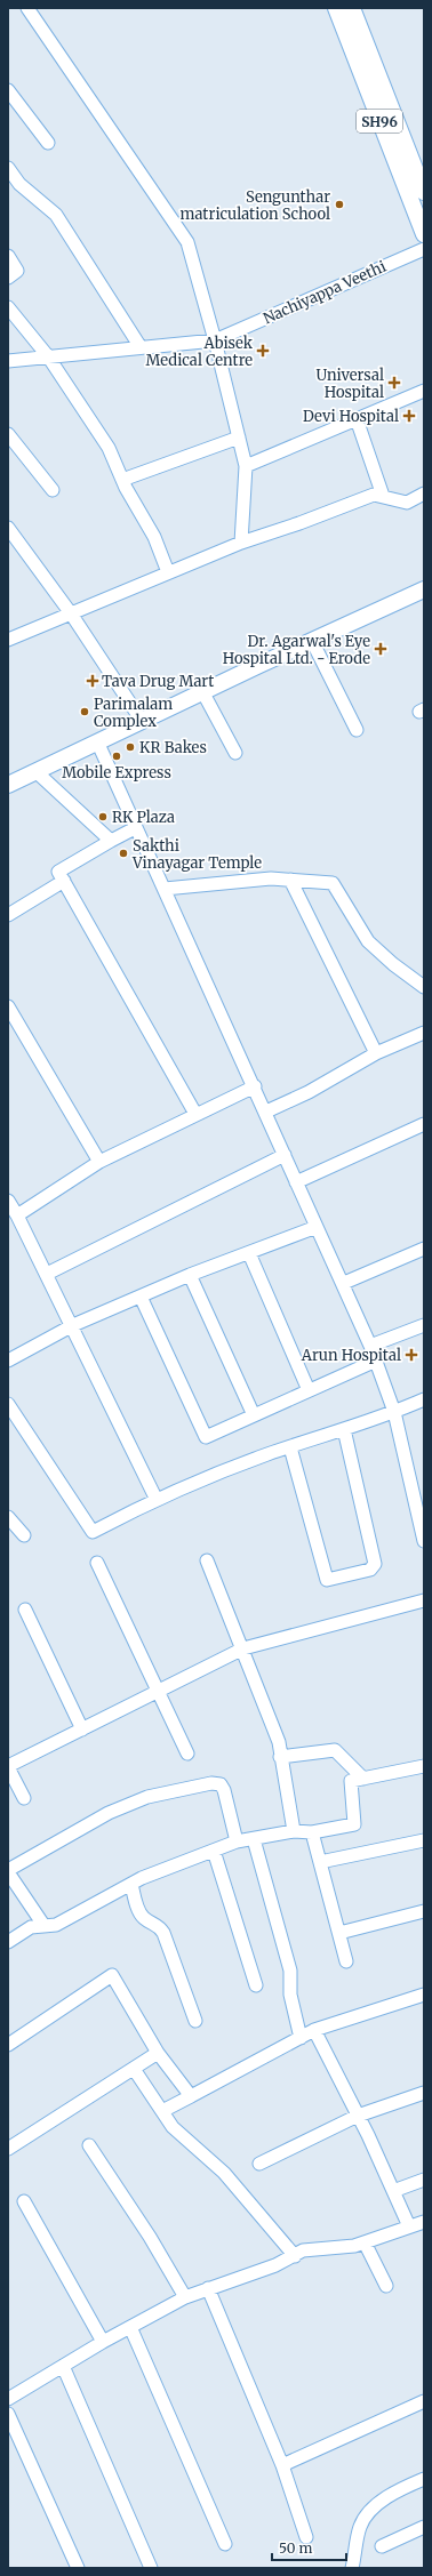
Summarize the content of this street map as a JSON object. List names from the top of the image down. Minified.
{"streets":{"main road":["SH96"],"street":["Nachiyappa Veethi"]},"places":{"other":["Sengunthar matriculation School","Parimalam Complex","KR Bakes","Mobile Express","RK Plaza","Sakthi Vinayagar Temple"],"health":["Abisek Medical Centre","Universal Hospital","Devi Hospital","Dr. Agarwal's Eye Hospital Ltd. - Erode","Tava Drug Mart","Arun Hospital"]},"scale_bar":"50 m"}
